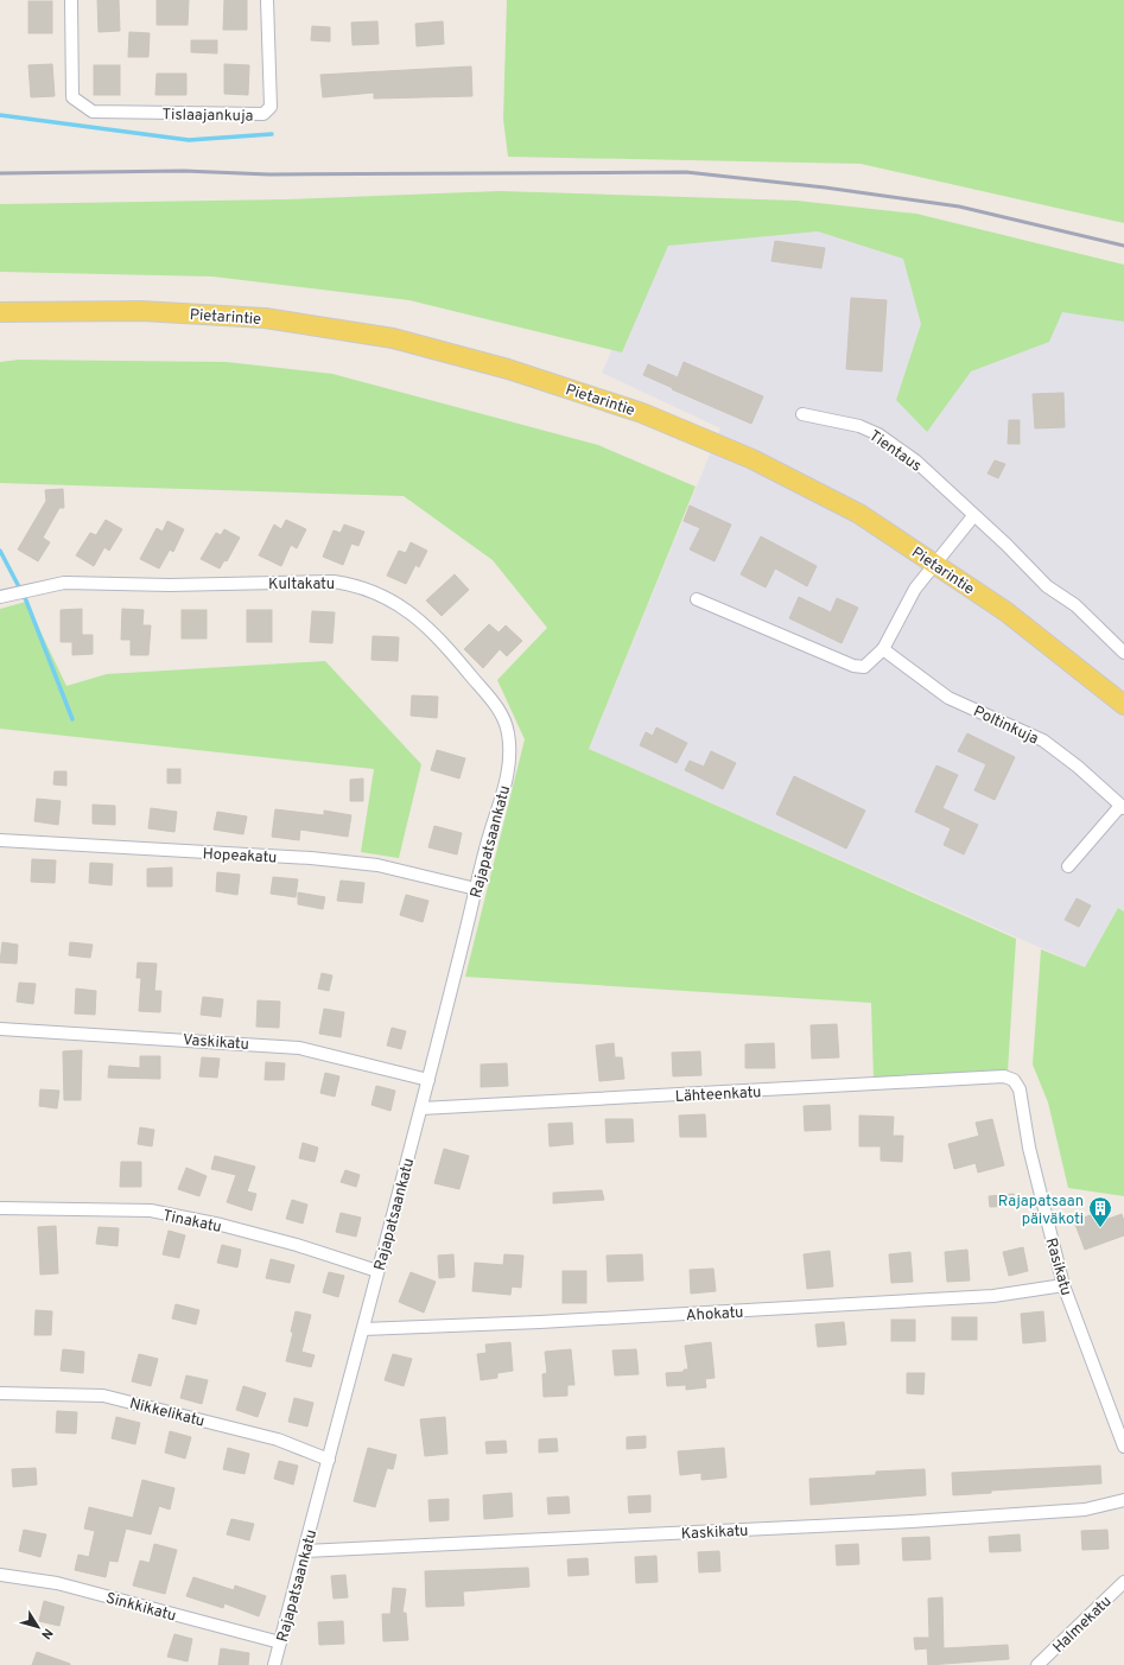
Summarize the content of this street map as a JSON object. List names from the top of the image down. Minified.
{"streets":{"main road":["Pietarintie"],"street":["Tislaajankuja","Tientaus","Kultakatu","Poltinkuja","Rajapatsaankatu","Hopeakatu","Vaskikatu","Lähteenkatu","Tinakatu","Rasikatu","Ahokatu","Nikkelikatu","Kaskikatu","Sinkkikatu","Halmekatu"]},"crossings":[["Kultakatu","Rajapatsaankatu"],["Rajapatsaankatu","Hopeakatu"],["Rajapatsaankatu","Vaskikatu"],["Rajapatsaankatu","Lähteenkatu"],["Rajapatsaankatu","Tinakatu"],["Rajapatsaankatu","Ahokatu"],["Rajapatsaankatu","Nikkelikatu"],["Rajapatsaankatu","Kaskikatu"],["Rajapatsaankatu","Sinkkikatu"],["Lähteenkatu","Rasikatu"],["Rasikatu","Ahokatu"]],"places":{"building":["Rajapatsaan päiväkoti"]},"north":"bottom right"}
